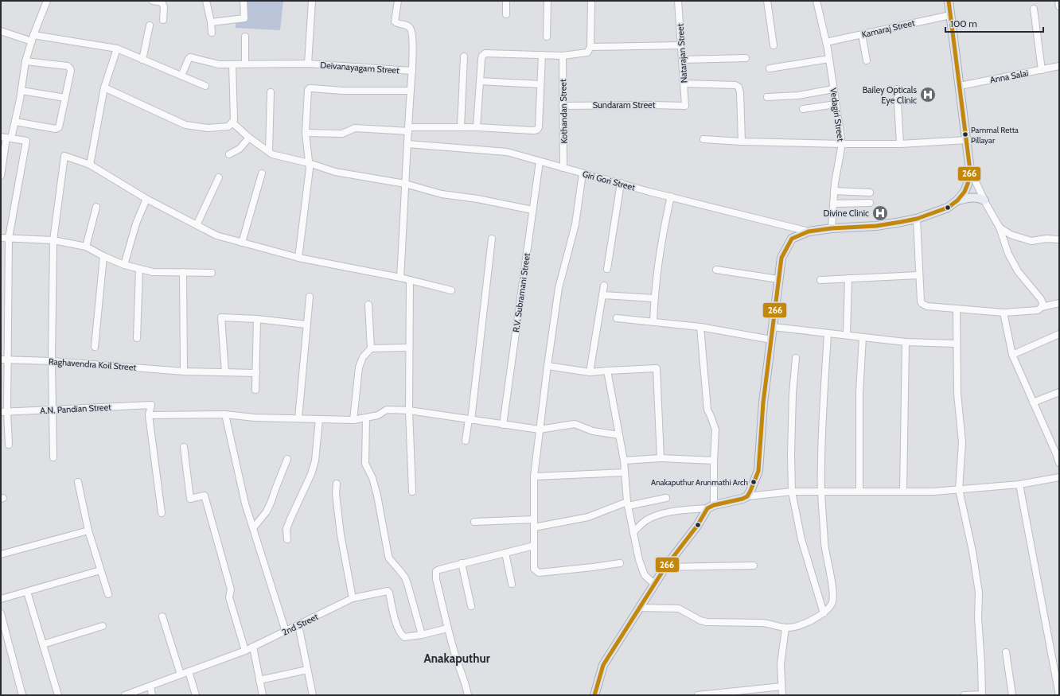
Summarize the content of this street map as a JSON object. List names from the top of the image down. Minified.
{"streets":{"street":["Kamaraj Street","Natarajan Street","Deivanayagam Street","Anna Salai","Sundaram Street","Kothandan Street","Vedagiri Street","Giri Gori Street","R.V. Subramani Street","Raghavendra Koil Street","A.N. Pandian Street","2nd Street"]},"crossings":[["Kamaraj Street","Vedagiri Street"],["Natarajan Street","Sundaram Street"],["Sundaram Street","Kothandan Street"],["Kothandan Street","Giri Gori Street"],["Giri Gori Street","R.V. Subramani Street"]],"districts":["Anakaputhur"],"places":{"hospital":["Bailey Opticals Eye Clinic","Divine Clinic"],"other":["Pammal Retta Pillayar","Anakaputhur Arunmathi Arch"]},"lines":["transit line 266"],"scale_bar":"100 m"}
